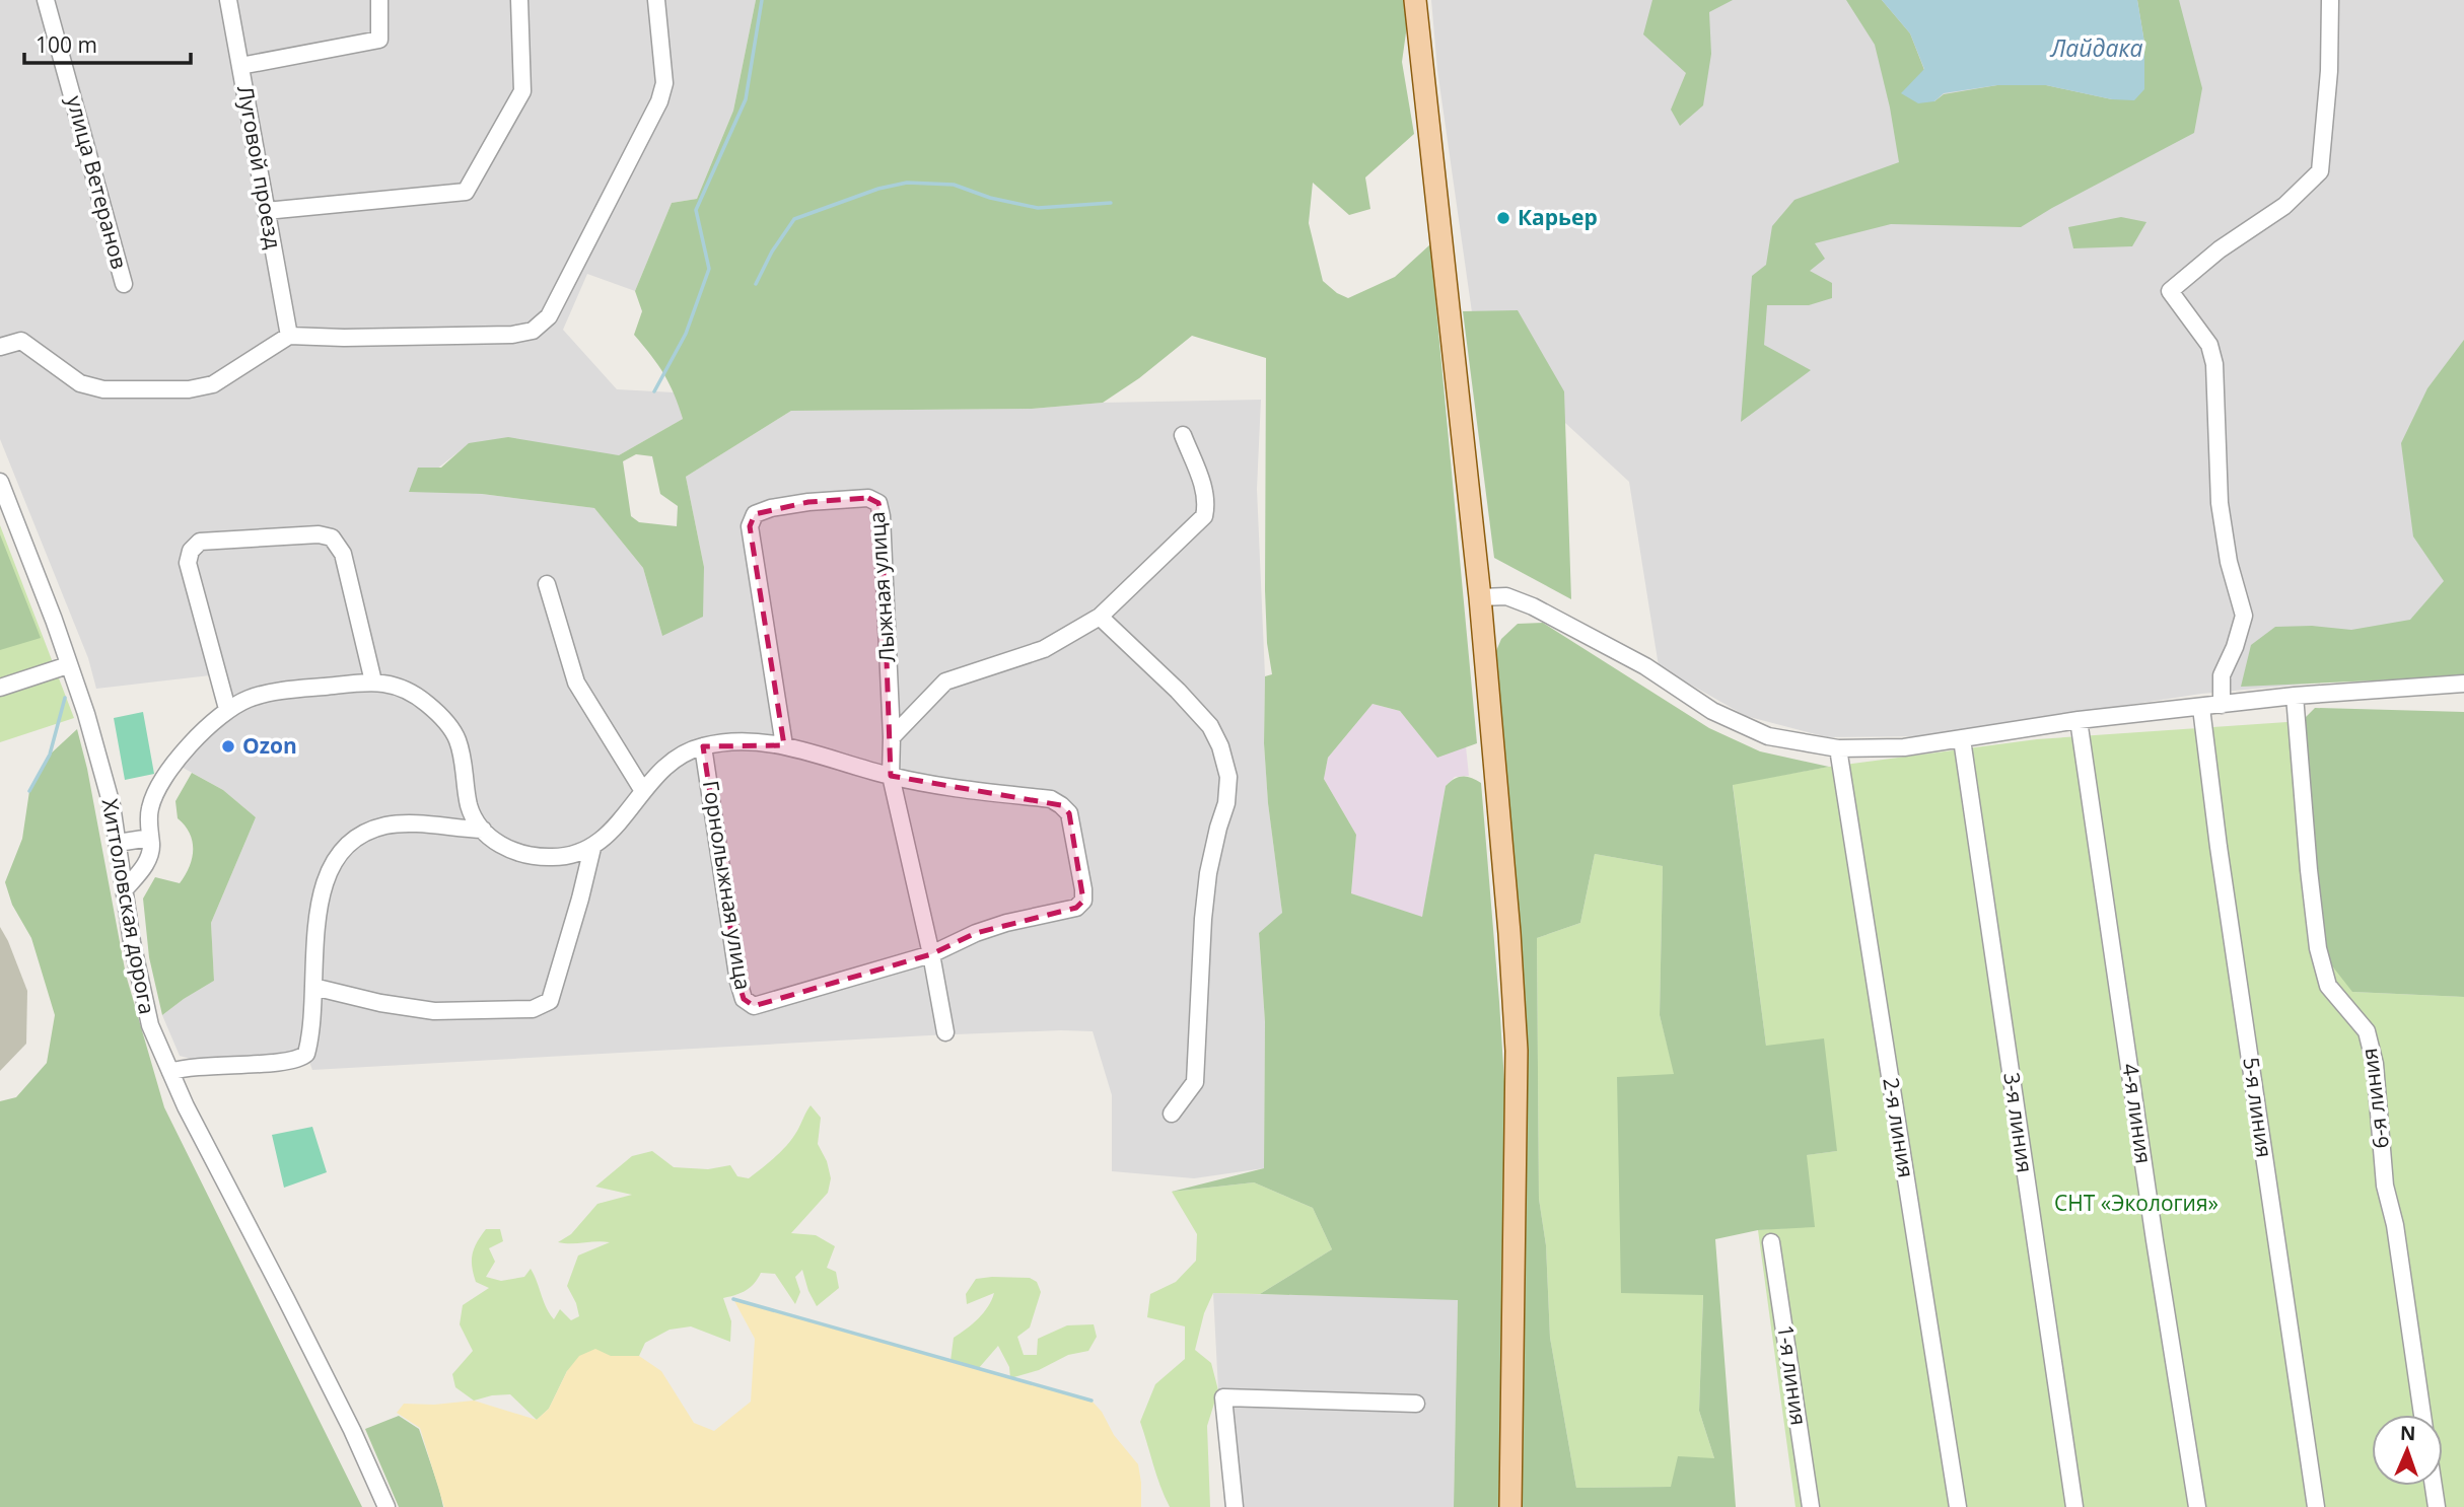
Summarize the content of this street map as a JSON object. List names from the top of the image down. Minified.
{"streets":{"street":["Луговой проезд","улица Ветеранов","Лыжная улица","Горнолыжная улица","Хиттоловская дорога","6-я линия","5-я линия","4-я линия","3-я линия","2-я линия","1-я линия"]},"crossings":[["Лыжная улица","Горнолыжная улица"]],"water":["Лайдака"],"parks":["СНТ «Экология»"],"places":["Карьер","Ozon"],"scale_bar":"100 m","north":"top"}
